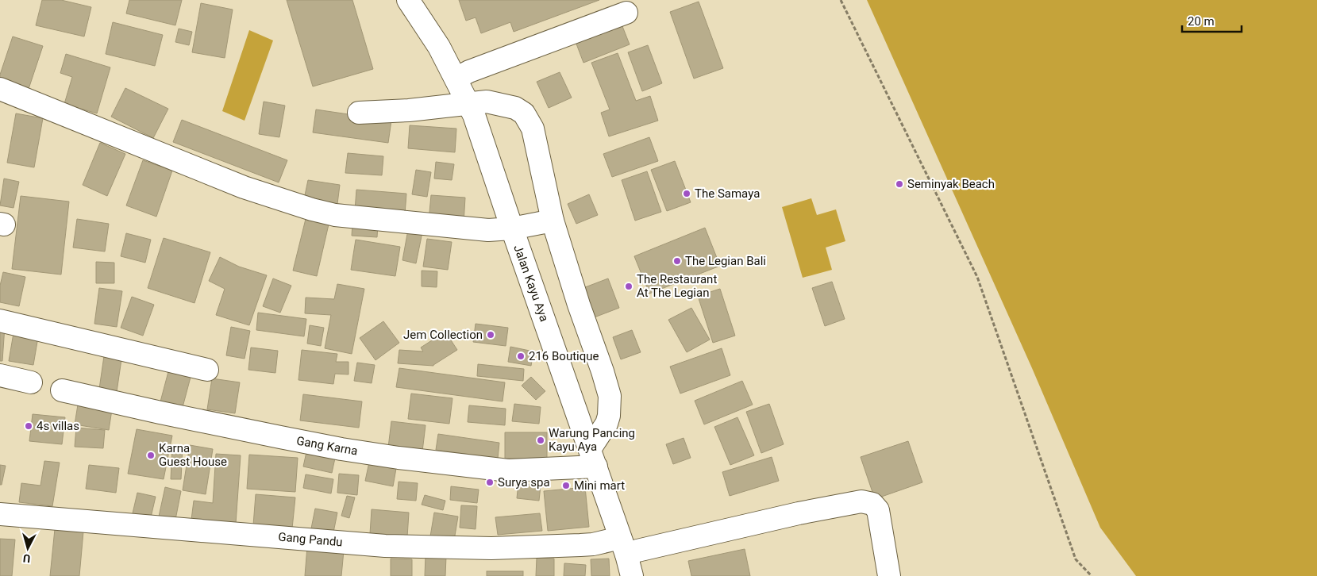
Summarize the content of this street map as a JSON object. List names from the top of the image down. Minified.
{"streets":{"street":["Jalan Kayu Aya","Gang Karna","Gang Pandu"]},"crossings":[["Jalan Kayu Aya","Gang Karna"],["Jalan Kayu Aya","Gang Pandu"]],"places":["Seminyak Beach","The Samaya","The Legian Bali","The Restaurant At The Legian","Jem Collection","216 Boutique","4s villas","Warung Pancing Kayu Aya","Karna Guest House","Surya spa","Mini mart"],"scale_bar":"20 m","north":"bottom"}
